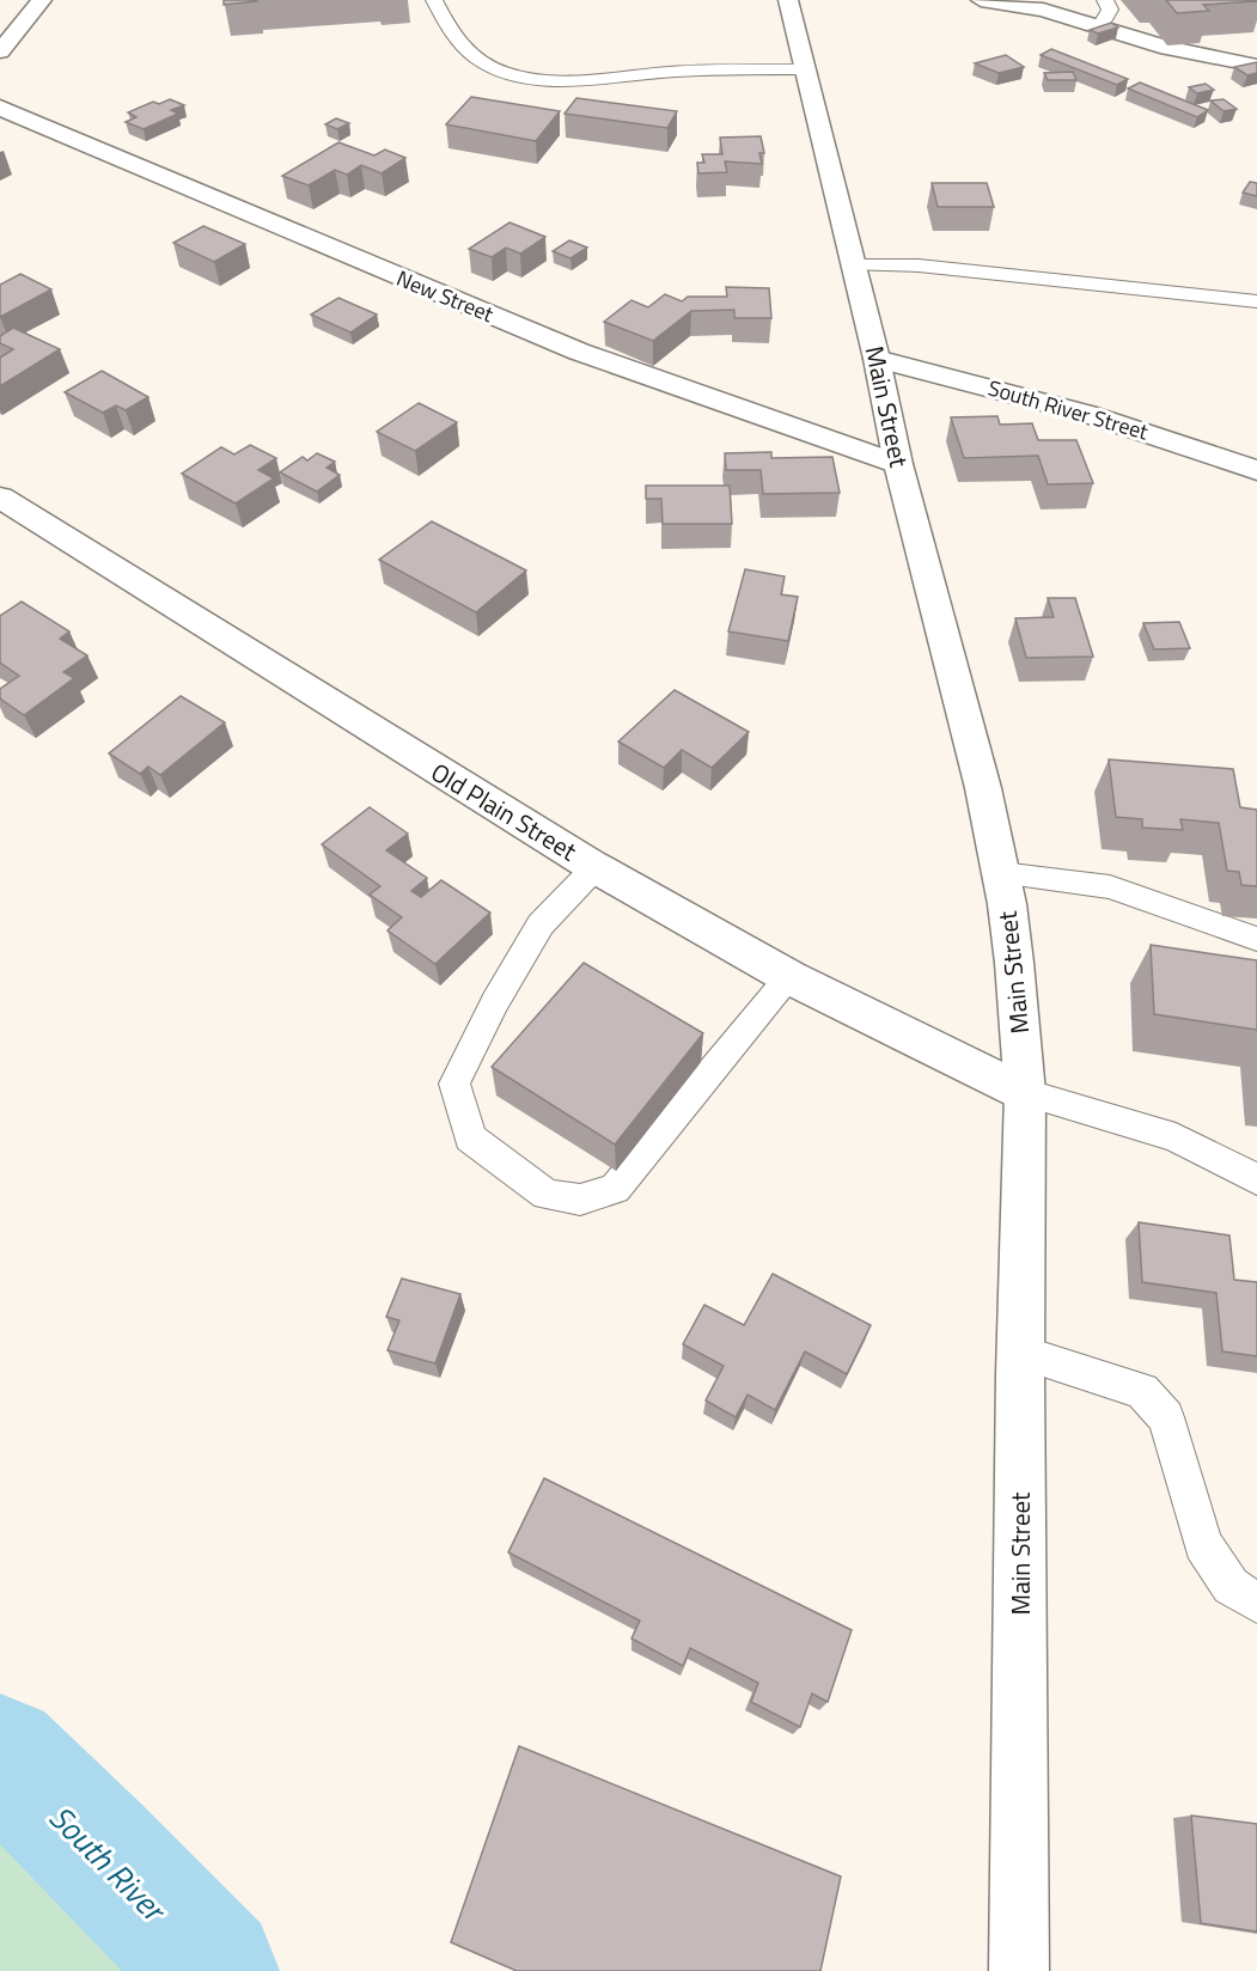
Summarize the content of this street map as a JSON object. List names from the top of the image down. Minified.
{"streets":{"street":["New Street","Main Street","South River Street","Old Plain Street"]},"crossings":[["New Street","Main Street"],["Main Street","South River Street"],["Main Street","Old Plain Street"]],"water":["South River"]}
